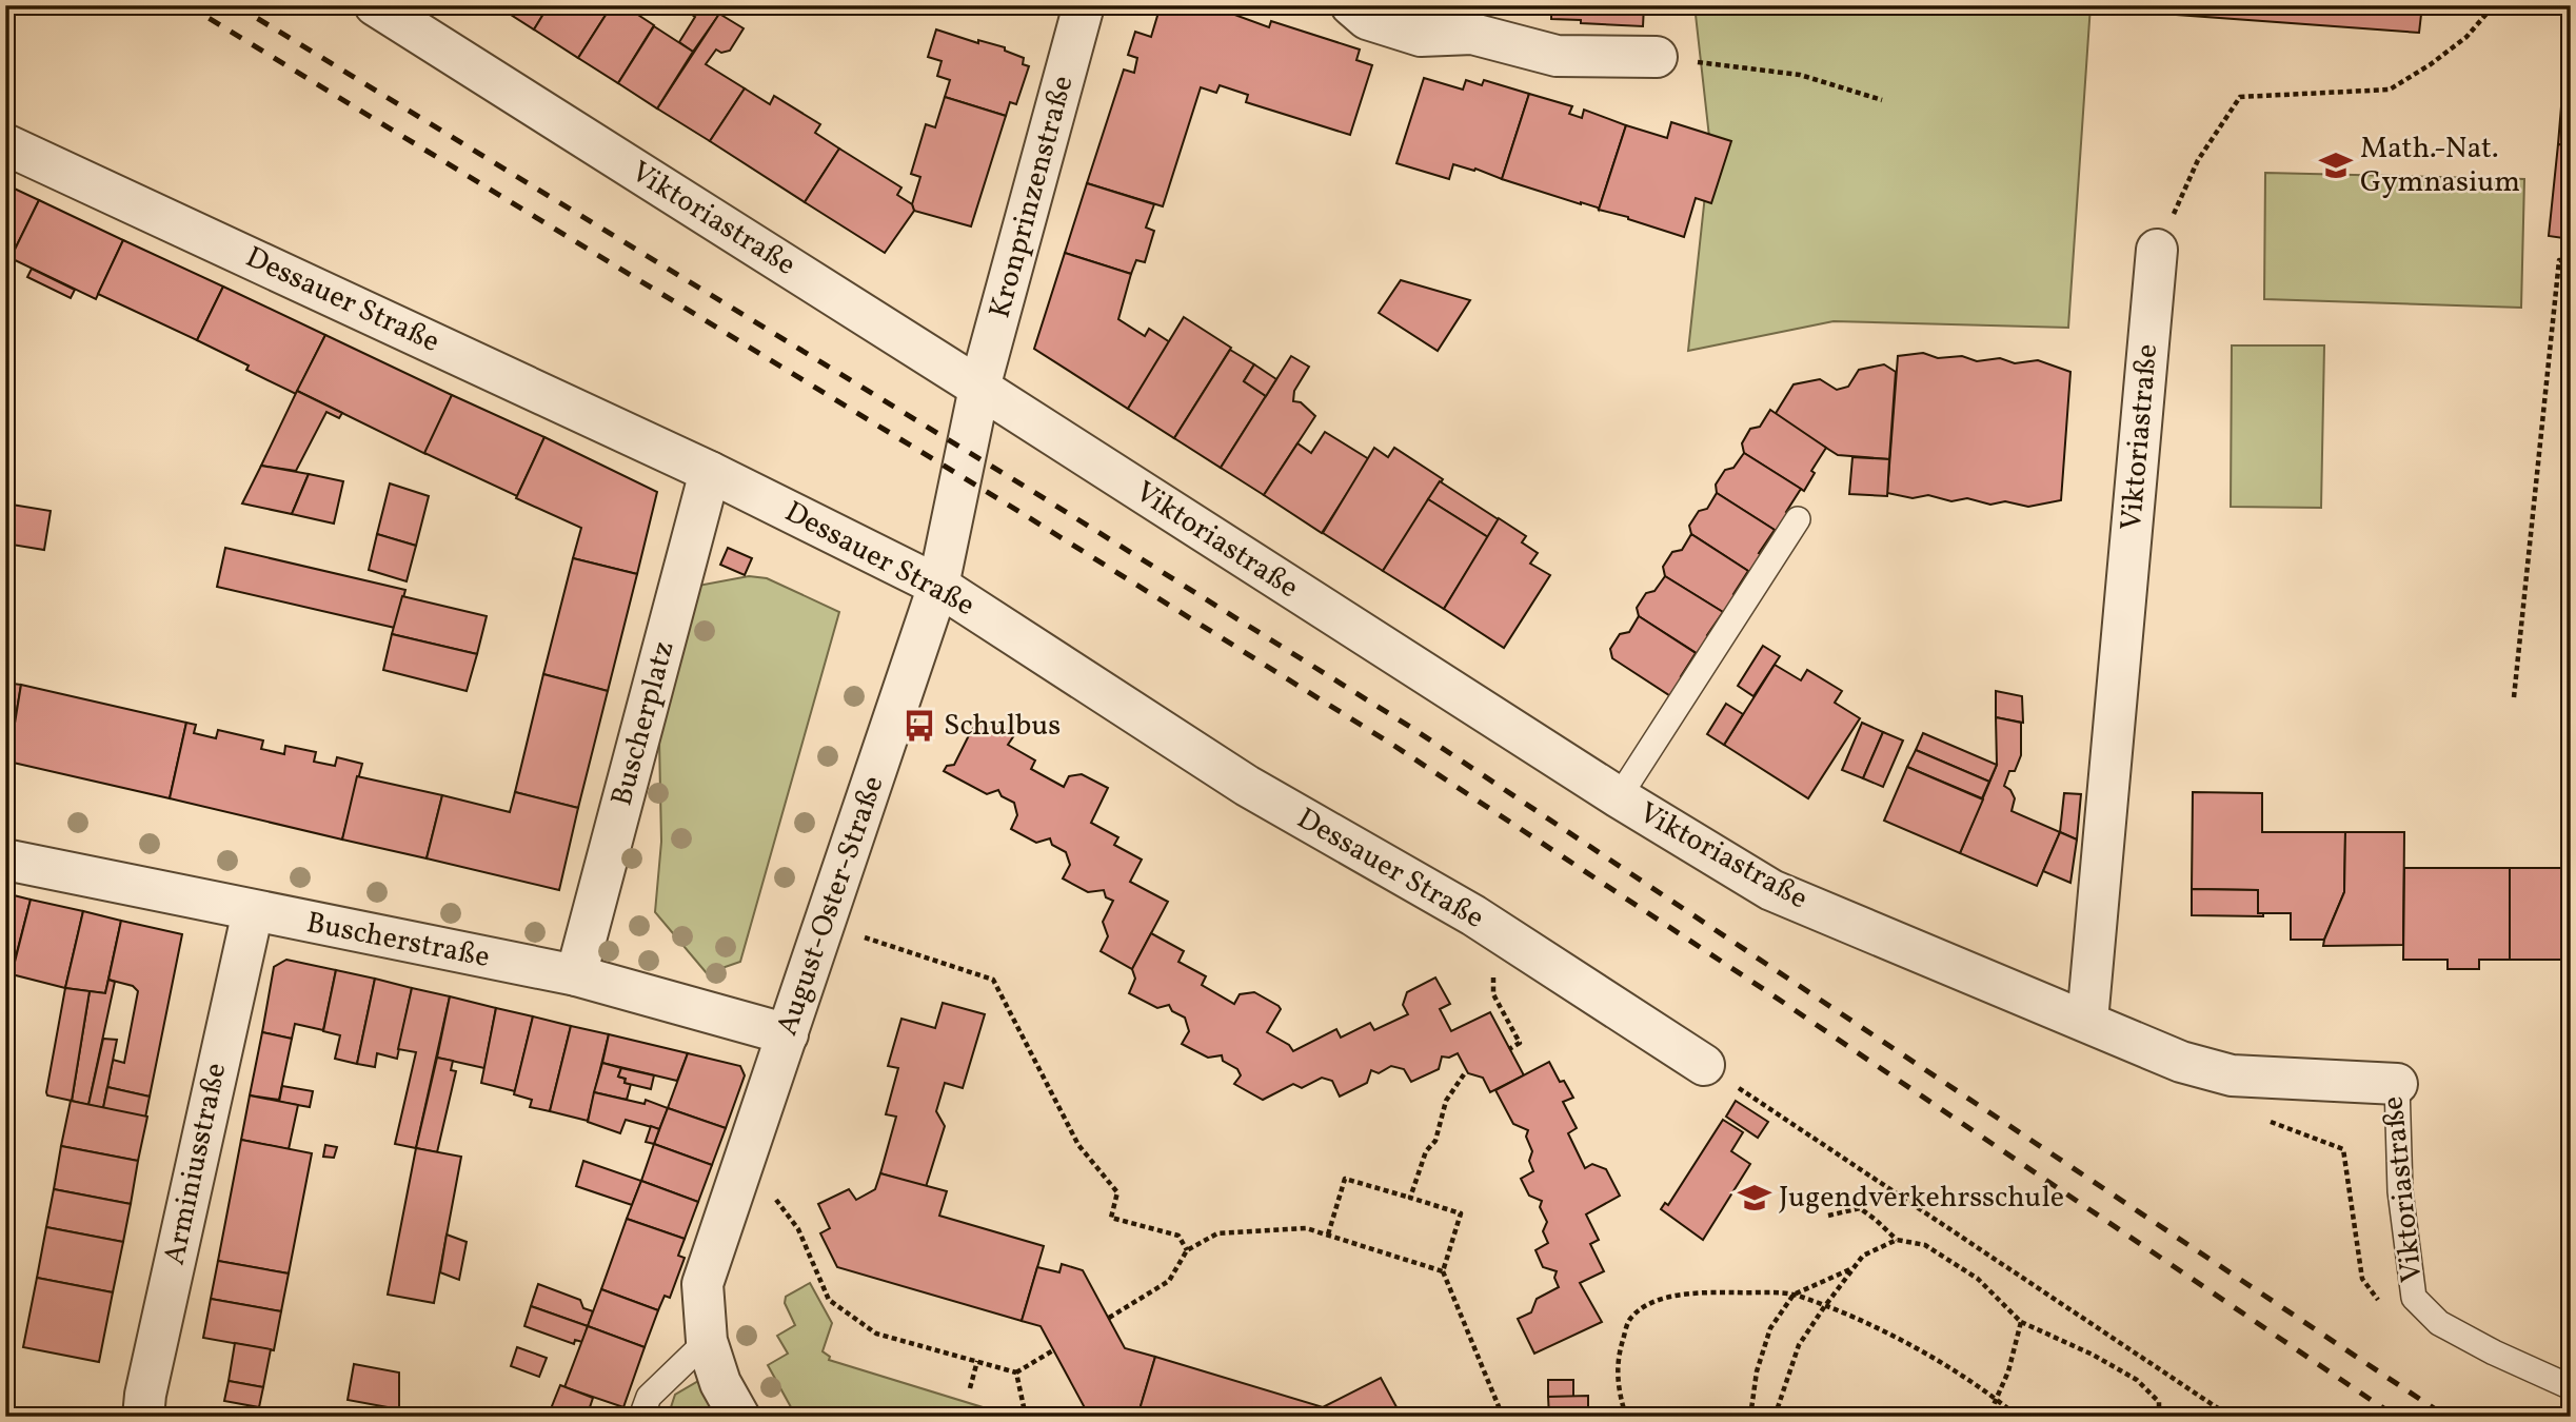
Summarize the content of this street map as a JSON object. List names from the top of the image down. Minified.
{"streets":{"street":["Kronprinzenstraße","Viktoriastraße","Dessauer Straße","Buscherplatz","August-Oster-Straße","Buscherstraße","Arminiusstraße"]},"crossings":[["Kronprinzenstraße","Viktoriastraße"],["Kronprinzenstraße","August-Oster-Straße"],["Viktoriastraße","August-Oster-Straße"],["Dessauer Straße","Buscherplatz"],["Dessauer Straße","August-Oster-Straße"],["Buscherplatz","Buscherstraße"],["August-Oster-Straße","Buscherstraße"],["Buscherstraße","Arminiusstraße"]],"places":{"school or university":["Math.-Nat. Gymnasium","Jugendverkehrsschule"],"bus stop":["Schulbus"]}}
